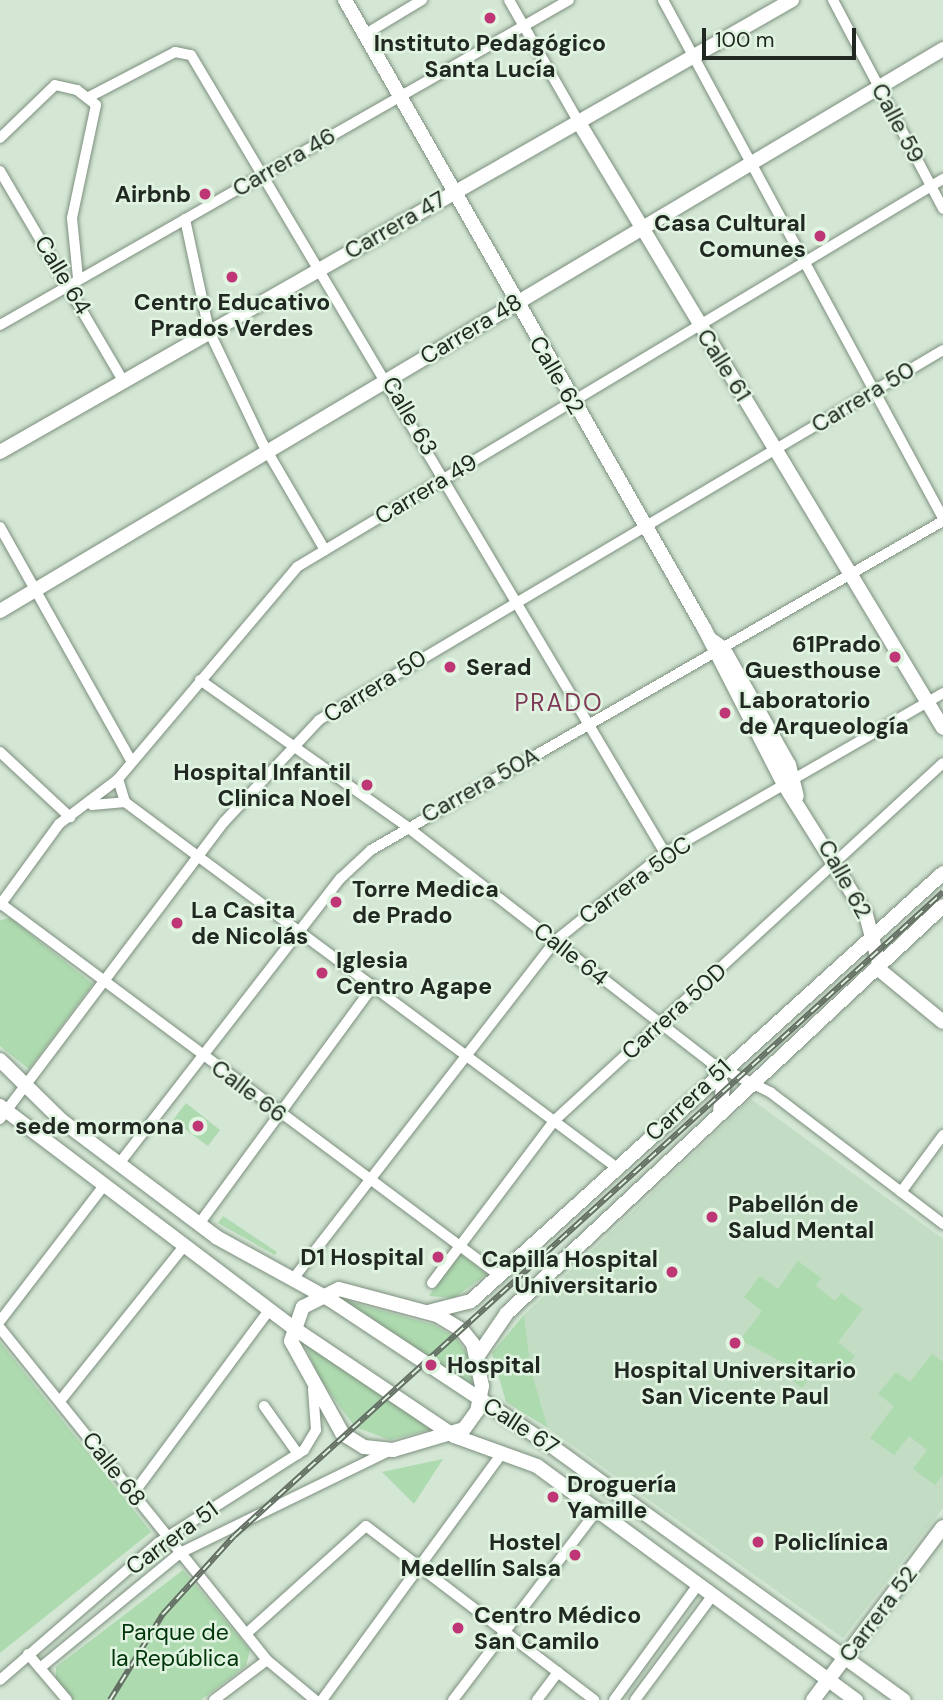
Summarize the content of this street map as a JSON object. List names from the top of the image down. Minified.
{"streets":{"main road":["Carrera 47","Carrera 48","Calle 61","Calle 62","Carrera 51","Calle 67","Carrera 52"],"street":["Calle 59","Carrera 46","Calle 64","Carrera 50","Calle 63","Carrera 49","Carrera 50A","Carrera 50C","Carrera 50D","Calle 66","Calle 68"]},"crossings":[["Calle 59","Carrera 48"],["Calle 59","Carrera 49"],["Carrera 46","Calle 64"],["Carrera 46","Calle 61"],["Carrera 46","Calle 62"],["Carrera 46","Calle 63"],["Carrera 47","Calle 64"],["Carrera 47","Calle 61"],["Carrera 47","Calle 62"],["Carrera 47","Calle 63"],["Calle 64","Carrera 50"],["Calle 64","Carrera 49"],["Calle 64","Carrera 50A"],["Calle 64","Carrera 50C"],["Calle 64","Carrera 50D"],["Calle 64","Carrera 51"],["Carrera 48","Calle 61"],["Carrera 48","Calle 62"],["Carrera 48","Calle 63"],["Calle 61","Carrera 50"],["Calle 61","Carrera 49"],["Calle 61","Carrera 50A"],["Calle 61","Carrera 50C"],["Calle 62","Carrera 50"],["Calle 62","Carrera 49"],["Calle 62","Carrera 50A"],["Calle 62","Carrera 50C"],["Calle 62","Carrera 50D"],["Calle 62","Carrera 51"],["Carrera 50","Calle 63"],["Carrera 50","Calle 66"],["Carrera 50","Calle 67"],["Calle 63","Carrera 49"],["Calle 63","Carrera 50A"],["Calle 63","Carrera 50C"],["Carrera 49","Calle 66"],["Carrera 50A","Calle 66"],["Carrera 50A","Calle 67"],["Carrera 50C","Calle 66"],["Carrera 50C","Calle 67"],["Carrera 50D","Calle 66"],["Calle 66","Carrera 51"],["Carrera 51","Calle 68"],["Calle 67","Carrera 52"]],"districts":["PRADO"],"parks":["Parque de la República"],"places":["Instituto Pedagógico Santa Lucía","Airbnb","Casa Cultural Comunes","Centro Educativo Prados Verdes","61Prado Guesthouse","Serad","Laboratorio de Arqueología","Hospital Infantil Clinica Noel","Torre Medica de Prado","La Casita de Nicolás","Iglesia Centro Agape","sede mormona","Pabellón de Salud Mental","D1 Hospital","Capilla Hospital Universitario","Hospital Universitario San Vicente Paul","Hospital","Droguería Yamille","Policlínica","Hostel Medellín Salsa","Centro Médico San Camilo"],"scale_bar":"100 m"}
